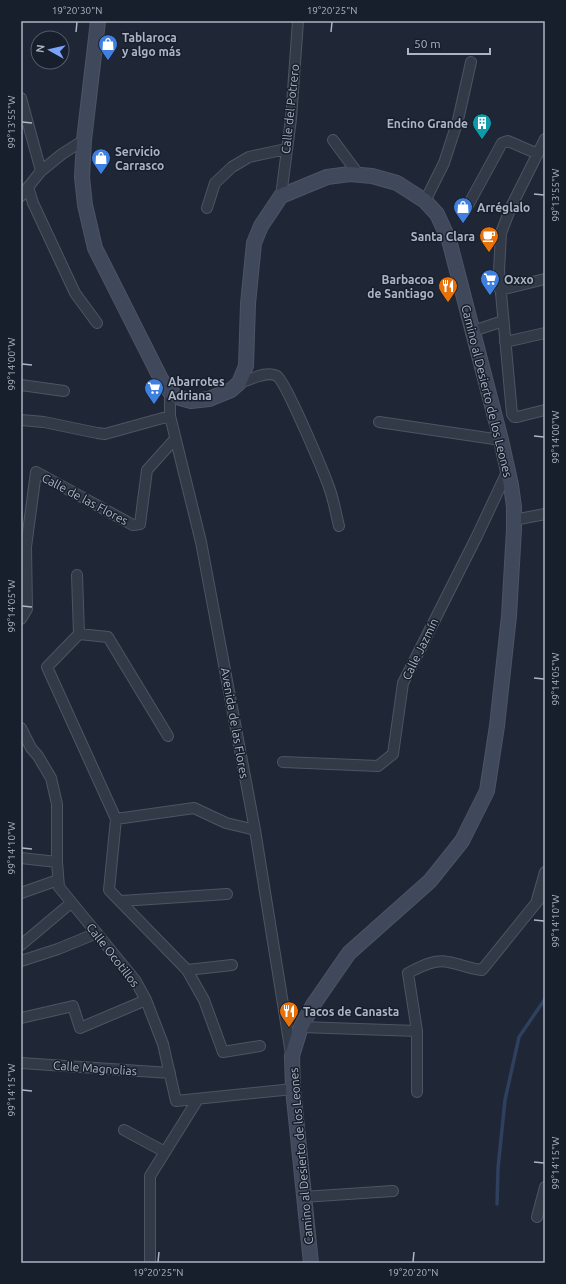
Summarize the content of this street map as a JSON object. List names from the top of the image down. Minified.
{"streets":{"main road":["Camino al Desierto de los Leones"],"street":["Calle del Potrero","Calle de las Flores","Calle Jazmín","Avenida de las Flores","Calle Ocotillos","Calle Magnolias"]},"crossings":[["Calle del Potrero","Camino al Desierto de los Leones"],["Camino al Desierto de los Leones","Calle Jazmín"],["Camino al Desierto de los Leones","Avenida de las Flores"],["Camino al Desierto de los Leones","Calle Ocotillos"],["Calle de las Flores","Avenida de las Flores"],["Calle Ocotillos","Calle Magnolias"]],"places":{"shop":["Tablaroca y algo más","Servicio Carrasco","Arréglalo"],"building":["Encino Grande"],"cafe":["Santa Clara"],"supermarket":["Oxxo","Abarrotes Adriana"],"restaurant":["Barbacoa de Santiago","Tacos de Canasta"]},"scale_bar":"50 m","north":"left","coordinates":["19°20'30\"N","19°20'25\"N","99°13'55\"W","99°14'00\"W","99°14'05\"W","99°14'10\"W","99°14'15\"W","19°20'20\"N"]}
